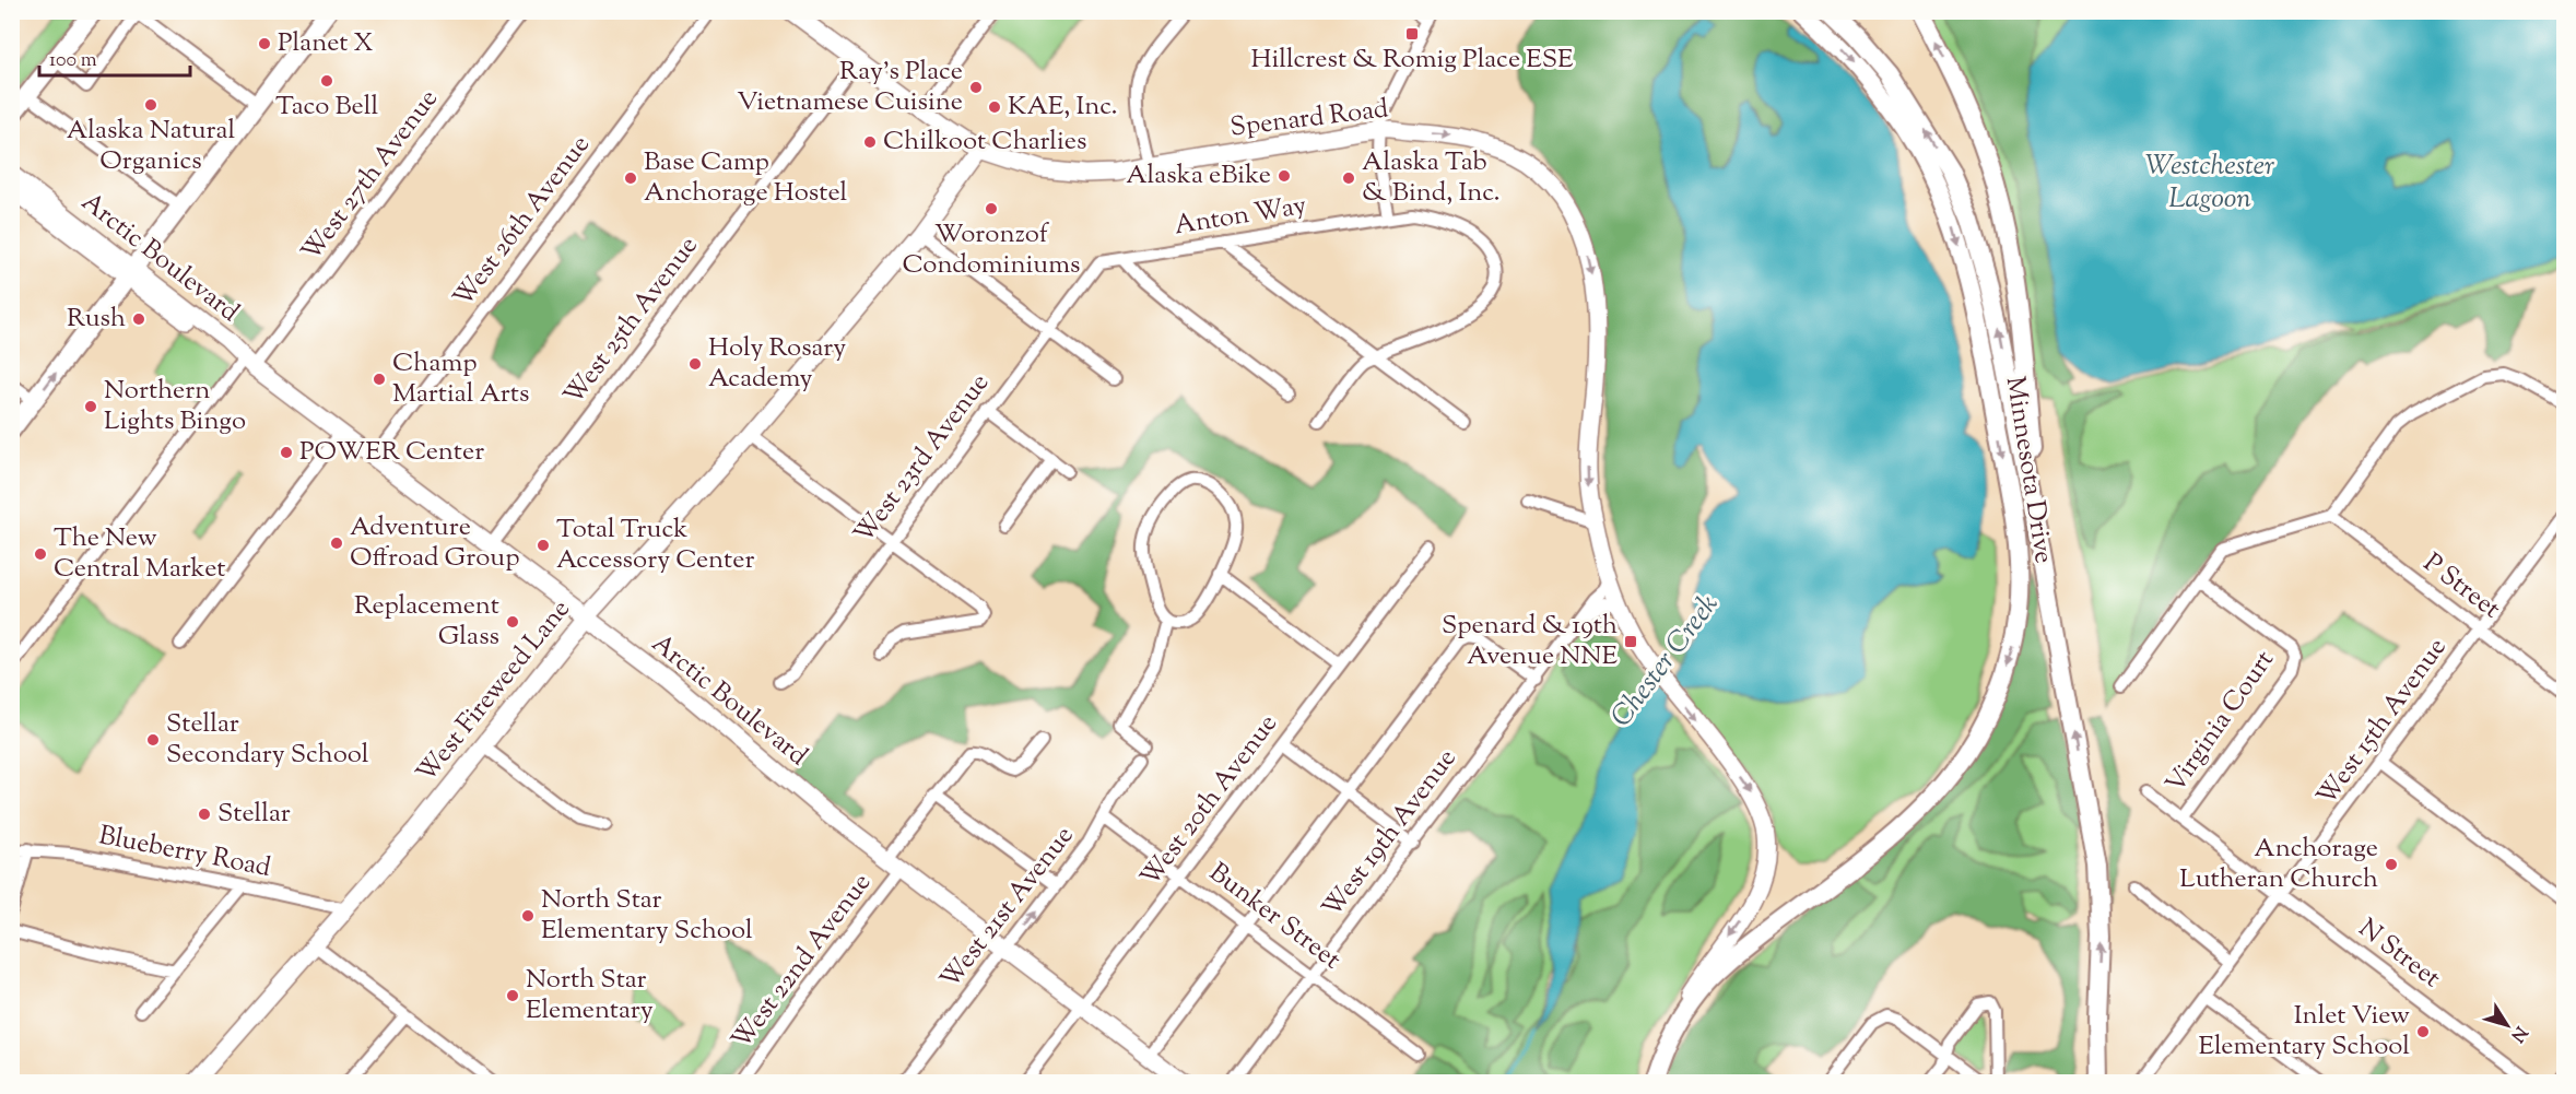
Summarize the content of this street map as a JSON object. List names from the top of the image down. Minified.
{"streets":{"main road":["Spenard Road","Arctic Boulevard","Minnesota Drive","West Fireweed Lane"],"street":["West 27th Avenue","Anton Way","West 26th Avenue","West 25th Avenue","West 23rd Avenue","P Street","Virginia Court","West 15th Avenue","West 20th Avenue","West 19th Avenue","Blueberry Road","West 21st Avenue","Bunker Street","N Street","West 22nd Avenue"]},"crossings":[["Spenard Road","West 25th Avenue"],["Spenard Road","Minnesota Drive"],["Spenard Road","West Fireweed Lane"],["Spenard Road","West 19th Avenue"],["West 27th Avenue","Arctic Boulevard"],["Anton Way","West 23rd Avenue"],["West 26th Avenue","Arctic Boulevard"],["Arctic Boulevard","West 25th Avenue"],["Arctic Boulevard","West Fireweed Lane"],["Arctic Boulevard","West 20th Avenue"],["Arctic Boulevard","West 21st Avenue"],["Arctic Boulevard","West 22nd Avenue"],["P Street","West 15th Avenue"],["West Fireweed Lane","Blueberry Road"],["Virginia Court","N Street"],["West 15th Avenue","N Street"],["West 20th Avenue","Bunker Street"],["West 19th Avenue","Bunker Street"],["West 21st Avenue","Bunker Street"]],"one_way":["Spenard Road"],"water":["Westchester Lagoon","Chester Creek"],"places":{"transit":["Hillcrest & Romig Place ESE","Spenard & 19th Avenue NNE"],"other":["Planet X","Taco Bell","Ray's Place Vietnamese Cuisine","Alaska Natural Organics","KAE, Inc.","Chilkoot Charlies","Alaska eBike","Base Camp Anchorage Hostel","Alaska Tab & Bind, Inc.","Woronzof Condominiums","Rush","Holy Rosary Academy","Champ Martial Arts","Northern Lights Bingo","POWER Center","Adventure Offroad Group","Total Truck Accessory Center","The New Central Market","Replacement Glass","Stellar Secondary School","Stellar","Anchorage Lutheran Church","North Star Elementary School","North Star Elementary","Inlet View Elementary School"]},"scale_bar":"100 m","north":"bottom right"}
